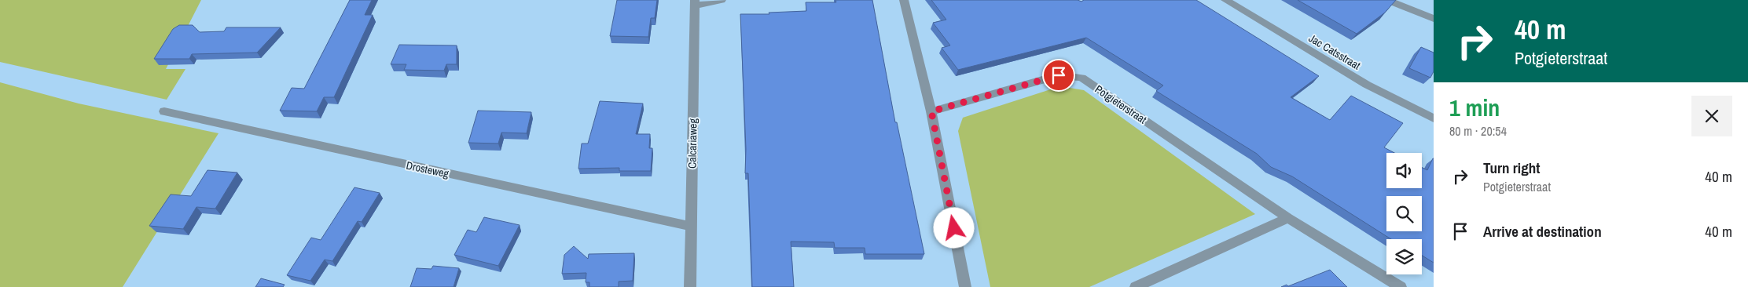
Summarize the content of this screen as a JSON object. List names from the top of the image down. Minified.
{"streets":{"street":["Jac Catsstraat","Potgieterstraat","Calcariaweg","Drosteweg"]},"crossings":[["Calcariaweg","Drosteweg"]],"page":{"turn":["40 m","Potgieterstraat"],"heading":["1 min","80 m · 20:54"],"list":[{"name":"Turn right","note":"Potgieterstraat","value":"40 m"},{"name":"Arrive at destination","value":"40 m"}]}}
